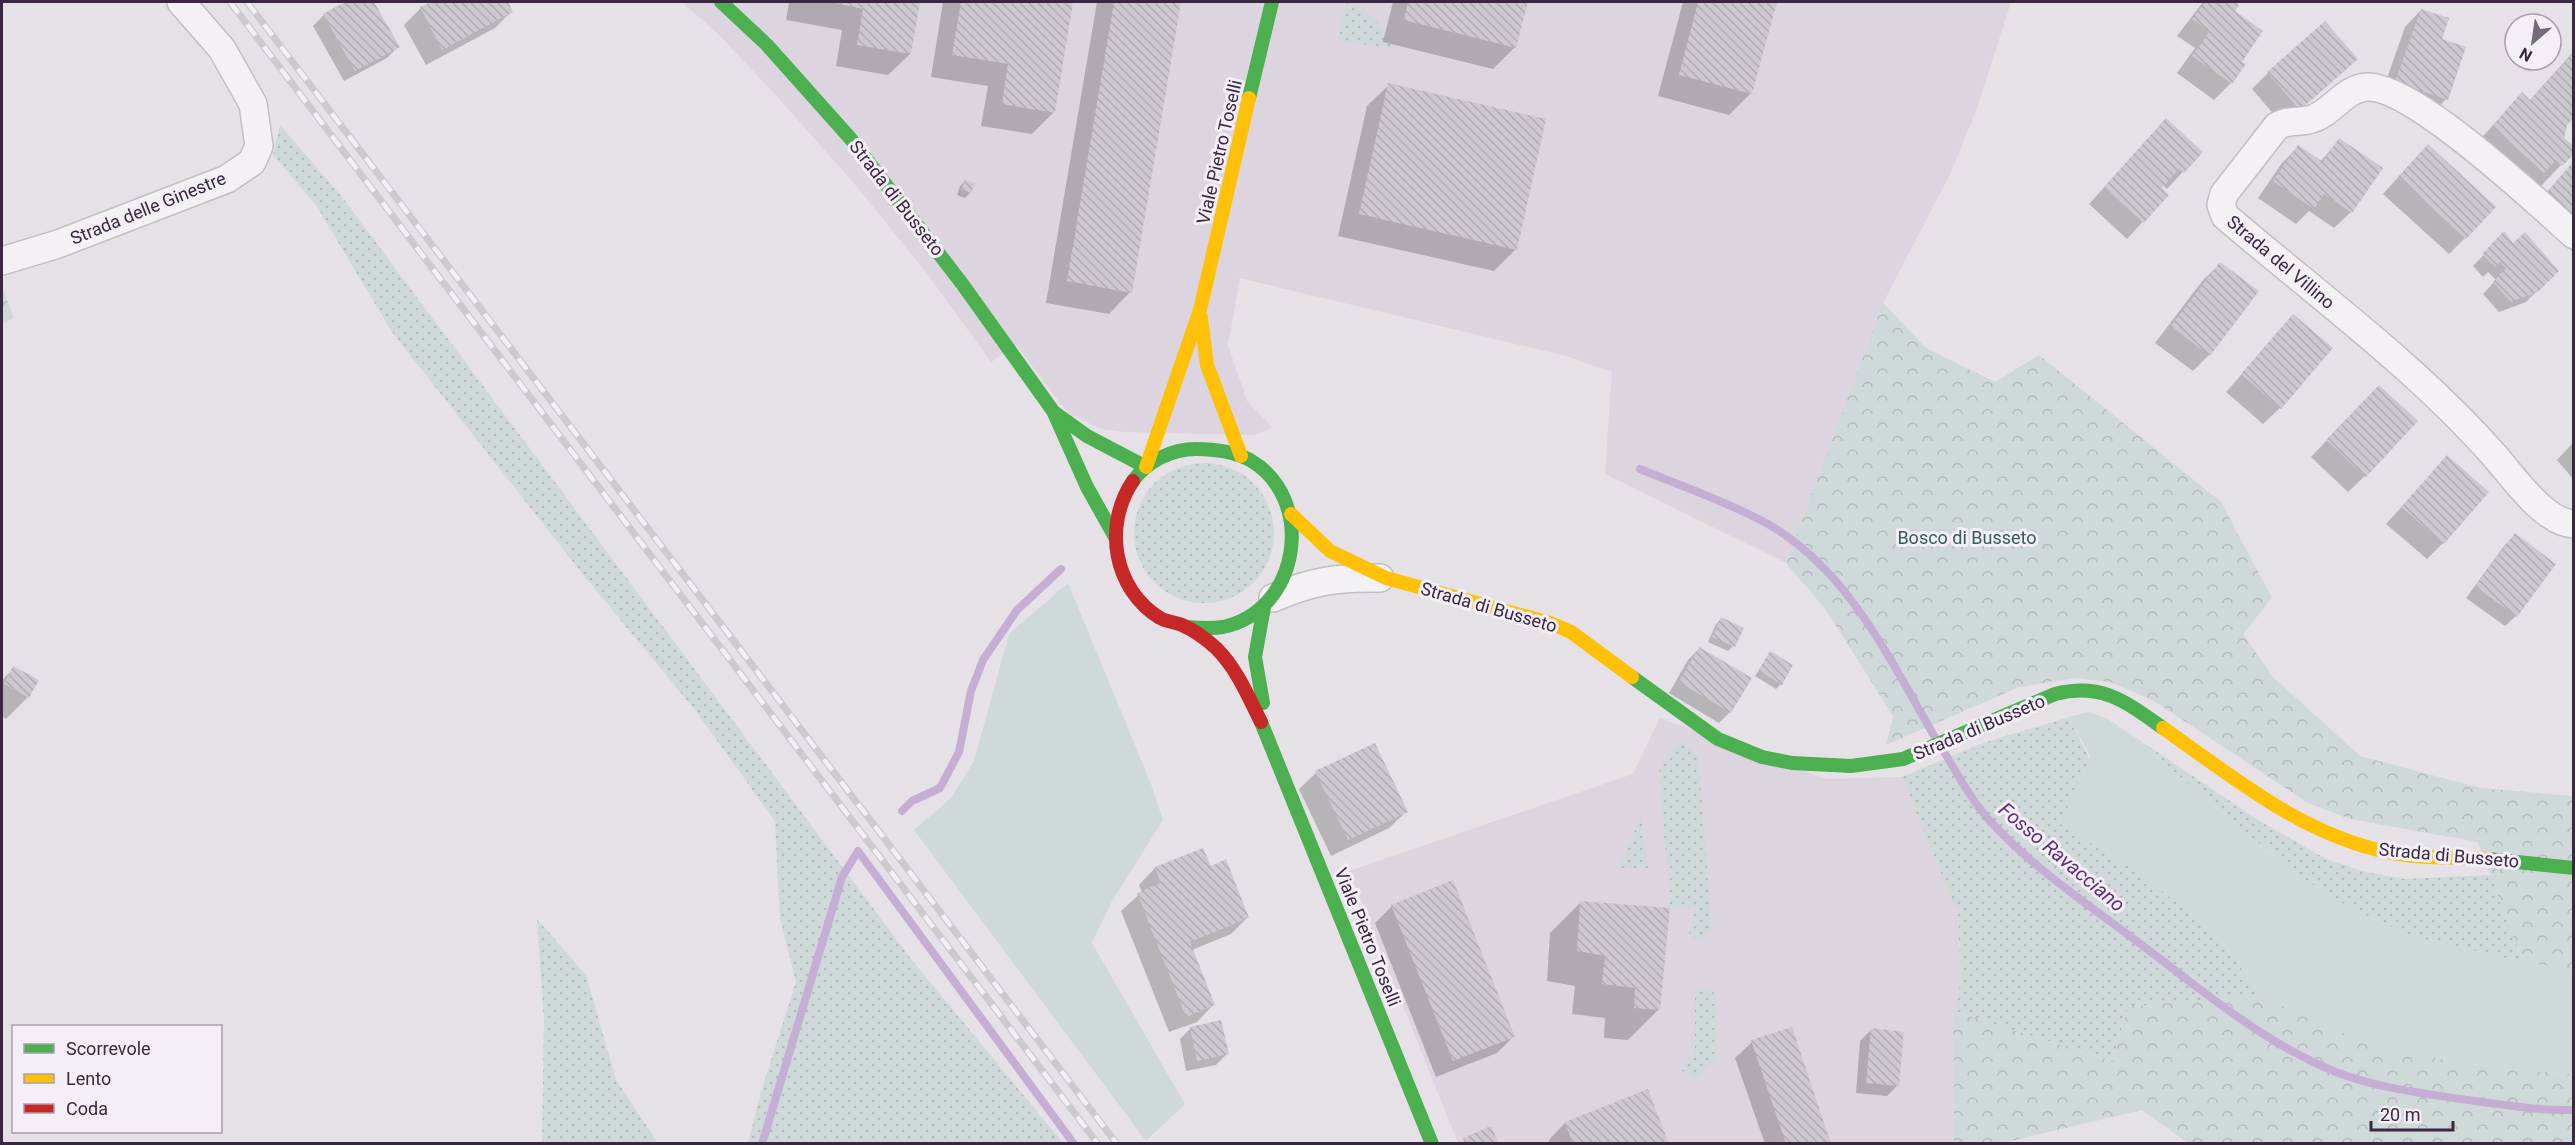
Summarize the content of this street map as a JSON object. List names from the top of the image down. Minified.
{"streets":{"street":["Viale Pietro Toselli","Strada di Busseto","Strada delle Ginestre","Strada del Villino"]},"crossings":[["Viale Pietro Toselli","Strada di Busseto"]],"water":["Fosso Ravacciano"],"parks":["Bosco di Busseto"],"legend":["Scorrevole","Lento","Coda"],"scale_bar":"20 m","north":"bottom left"}
